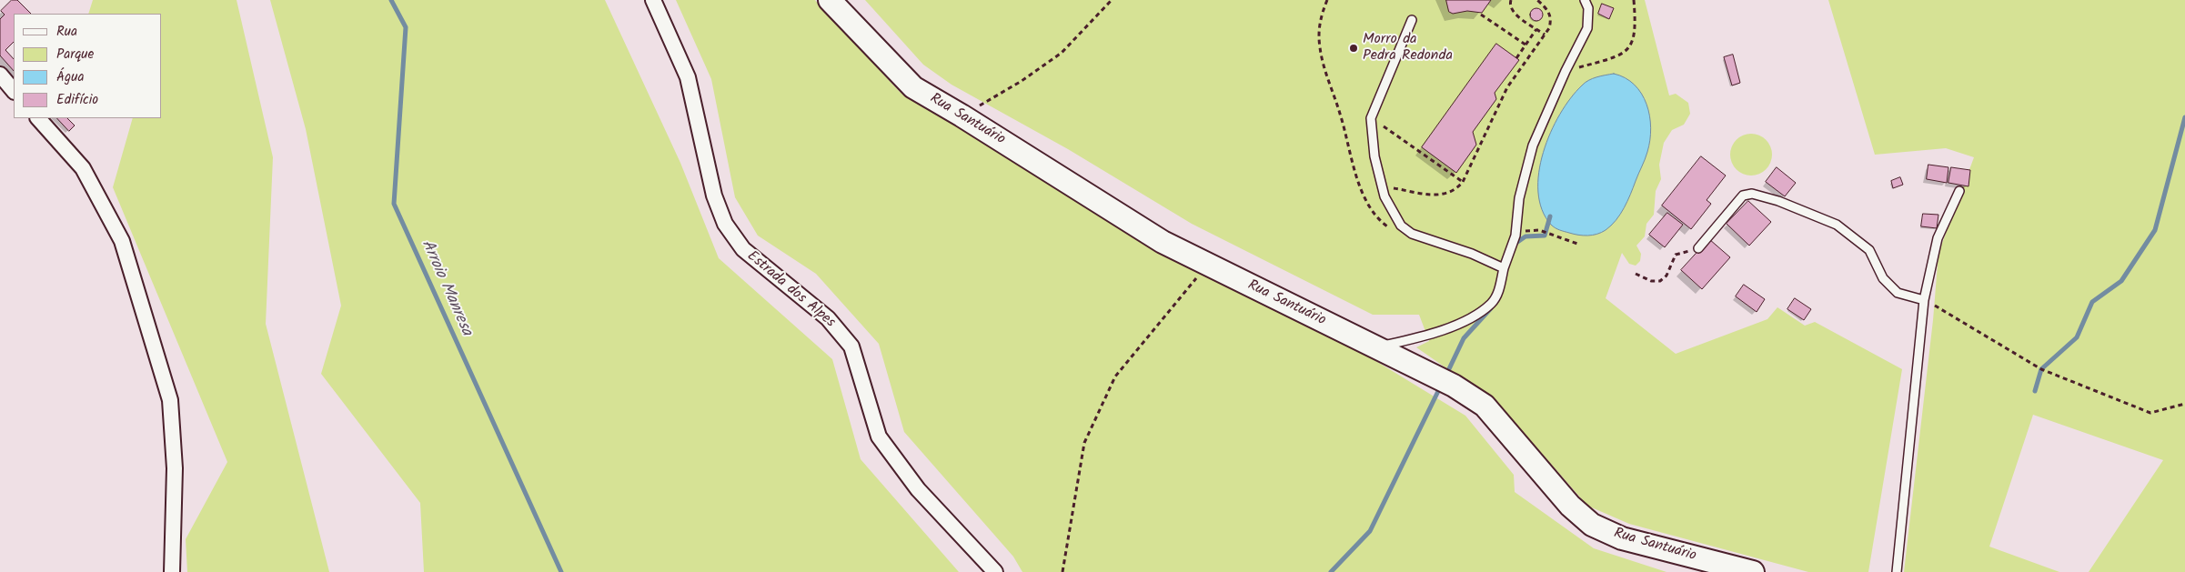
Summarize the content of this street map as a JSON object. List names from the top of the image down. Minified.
{"streets":{"street":["Rua Santuário","Estrada dos Alpes"]},"water":["Arroio Manresa"],"places":["Morro da Pedra Redonda"],"legend":["Rua","Parque","Água","Edifício"]}
